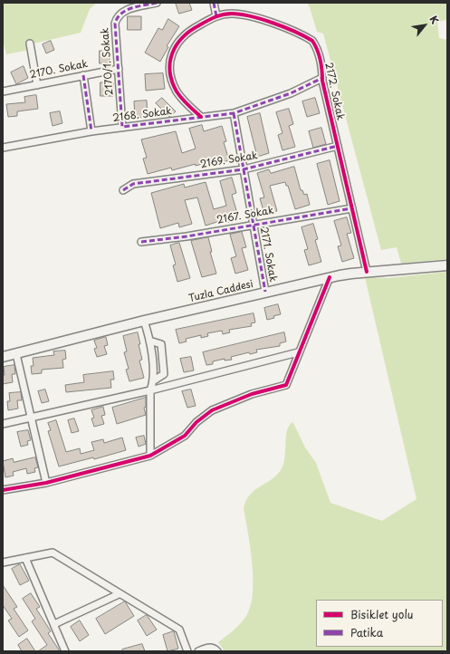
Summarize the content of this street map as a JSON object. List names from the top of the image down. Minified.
{"streets":{"main road":["Tuzla Caddesi"],"street":["2170/1. Sokak","2170. Sokak","2172. Sokak","2168. Sokak","2169. Sokak","2167. Sokak","2171. Sokak"]},"crossings":[["2170/1. Sokak","2170. Sokak"],["2170/1. Sokak","2168. Sokak"],["2172. Sokak","2168. Sokak"],["2172. Sokak","2169. Sokak"],["2172. Sokak","2167. Sokak"],["2172. Sokak","2171. Sokak"],["2172. Sokak","Tuzla Caddesi"],["2168. Sokak","2171. Sokak"],["2169. Sokak","2171. Sokak"],["2167. Sokak","2171. Sokak"],["2171. Sokak","Tuzla Caddesi"]],"legend":["Bisiklet yolu","Patika"],"north":"top right"}
